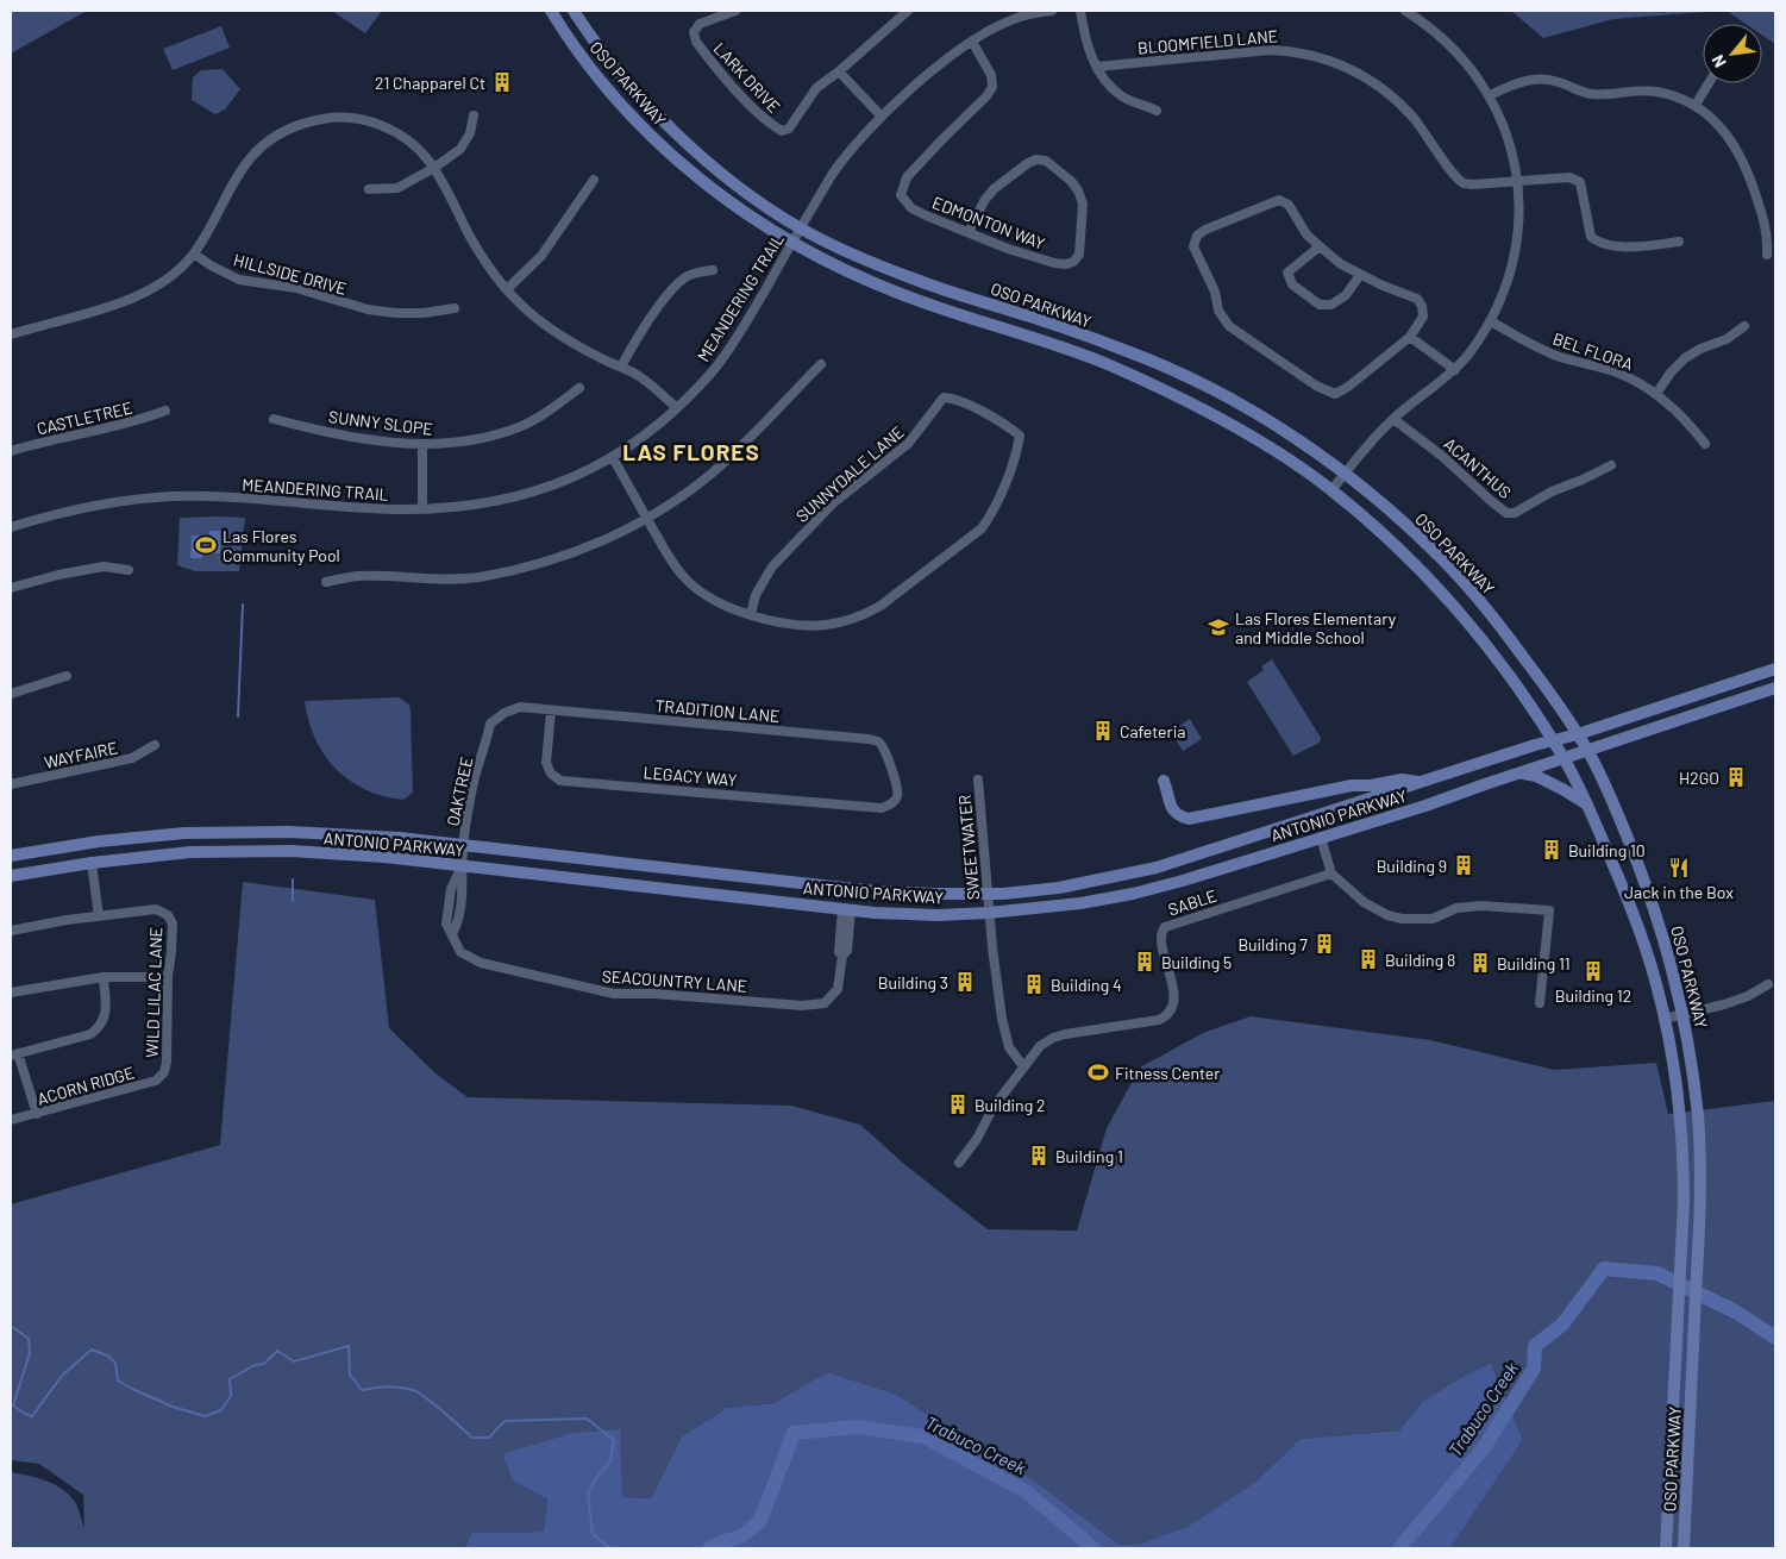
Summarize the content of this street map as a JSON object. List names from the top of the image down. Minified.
{"streets":{"main road":["OSO PARKWAY","ANTONIO PARKWAY"],"street":["BLOOMFIELD LANE","LARK DRIVE","EDMONTON WAY","HILLSIDE DRIVE","MEANDERING TRAIL","BEL FLORA","CASTLETREE","SUNNY SLOPE","ACANTHUS","SUNNYDALE LANE","TRADITION LANE","WAYFAIRE","LEGACY WAY","OAKTREE","SWEETWATER","SABLE","SEACOUNTRY LANE","WILD LILAC LANE","ACORN RIDGE"]},"crossings":[["OSO PARKWAY","MEANDERING TRAIL"],["OSO PARKWAY","ANTONIO PARKWAY"],["EDMONTON WAY","MEANDERING TRAIL"],["TRADITION LANE","LEGACY WAY"],["TRADITION LANE","OAKTREE"],["OAKTREE","ANTONIO PARKWAY"],["OAKTREE","SEACOUNTRY LANE"],["ANTONIO PARKWAY","SWEETWATER"],["ANTONIO PARKWAY","SEACOUNTRY LANE"],["WILD LILAC LANE","ACORN RIDGE"]],"districts":["LAS FLORES"],"water":["Trabuco Creek"],"places":{"building":["21 Chapparel Ct","Cafeteria","H2GO","Building 10","Building 9","Building 7","Building 8","Building 5","Building 11","Building 12","Building 3","Building 4","Building 2","Building 1"],"sports":["Las Flores Community Pool","Fitness Center"],"school or university":["Las Flores Elementary and Middle School"],"restaurant":["Jack in the Box"]},"north":"bottom left"}
